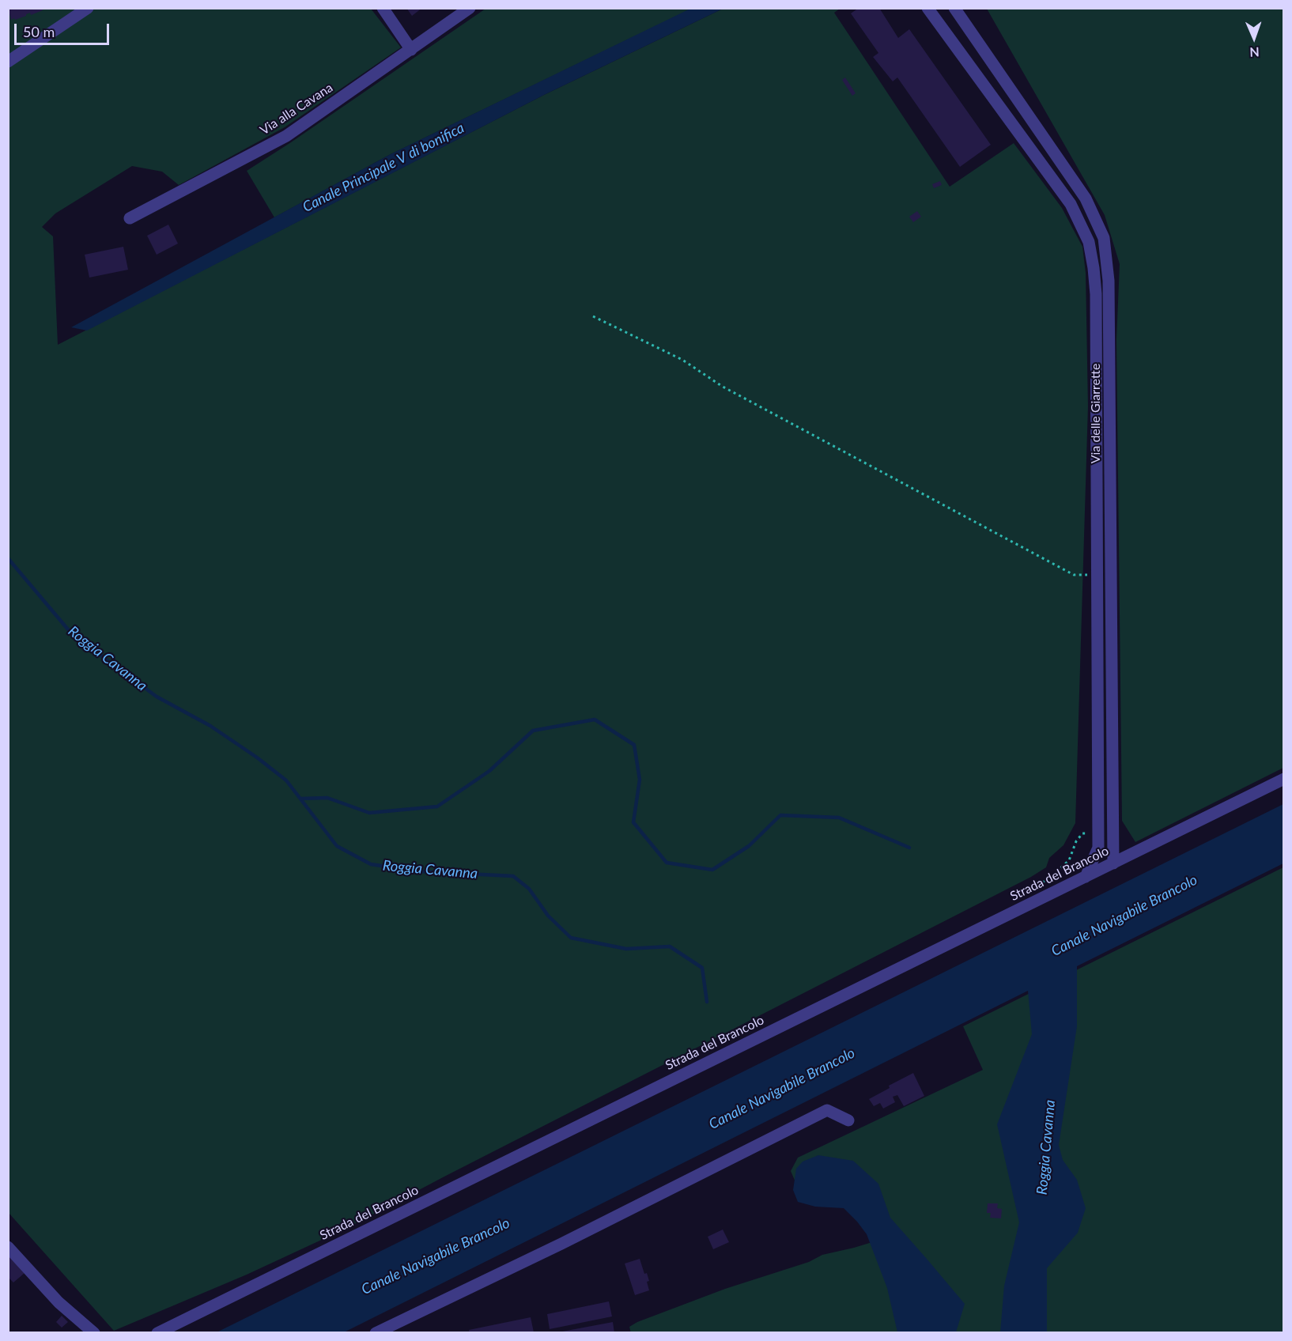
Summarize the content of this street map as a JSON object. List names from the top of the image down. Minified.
{"streets":{"street":["Via alla Cavana","Via delle Giarrette","Strada del Brancolo"]},"crossings":[["Via delle Giarrette","Strada del Brancolo"]],"water":["Canale Principale V di bonifica","Roggia Cavanna","Canale Navigabile Brancolo"],"scale_bar":"50 m","north":"bottom"}
